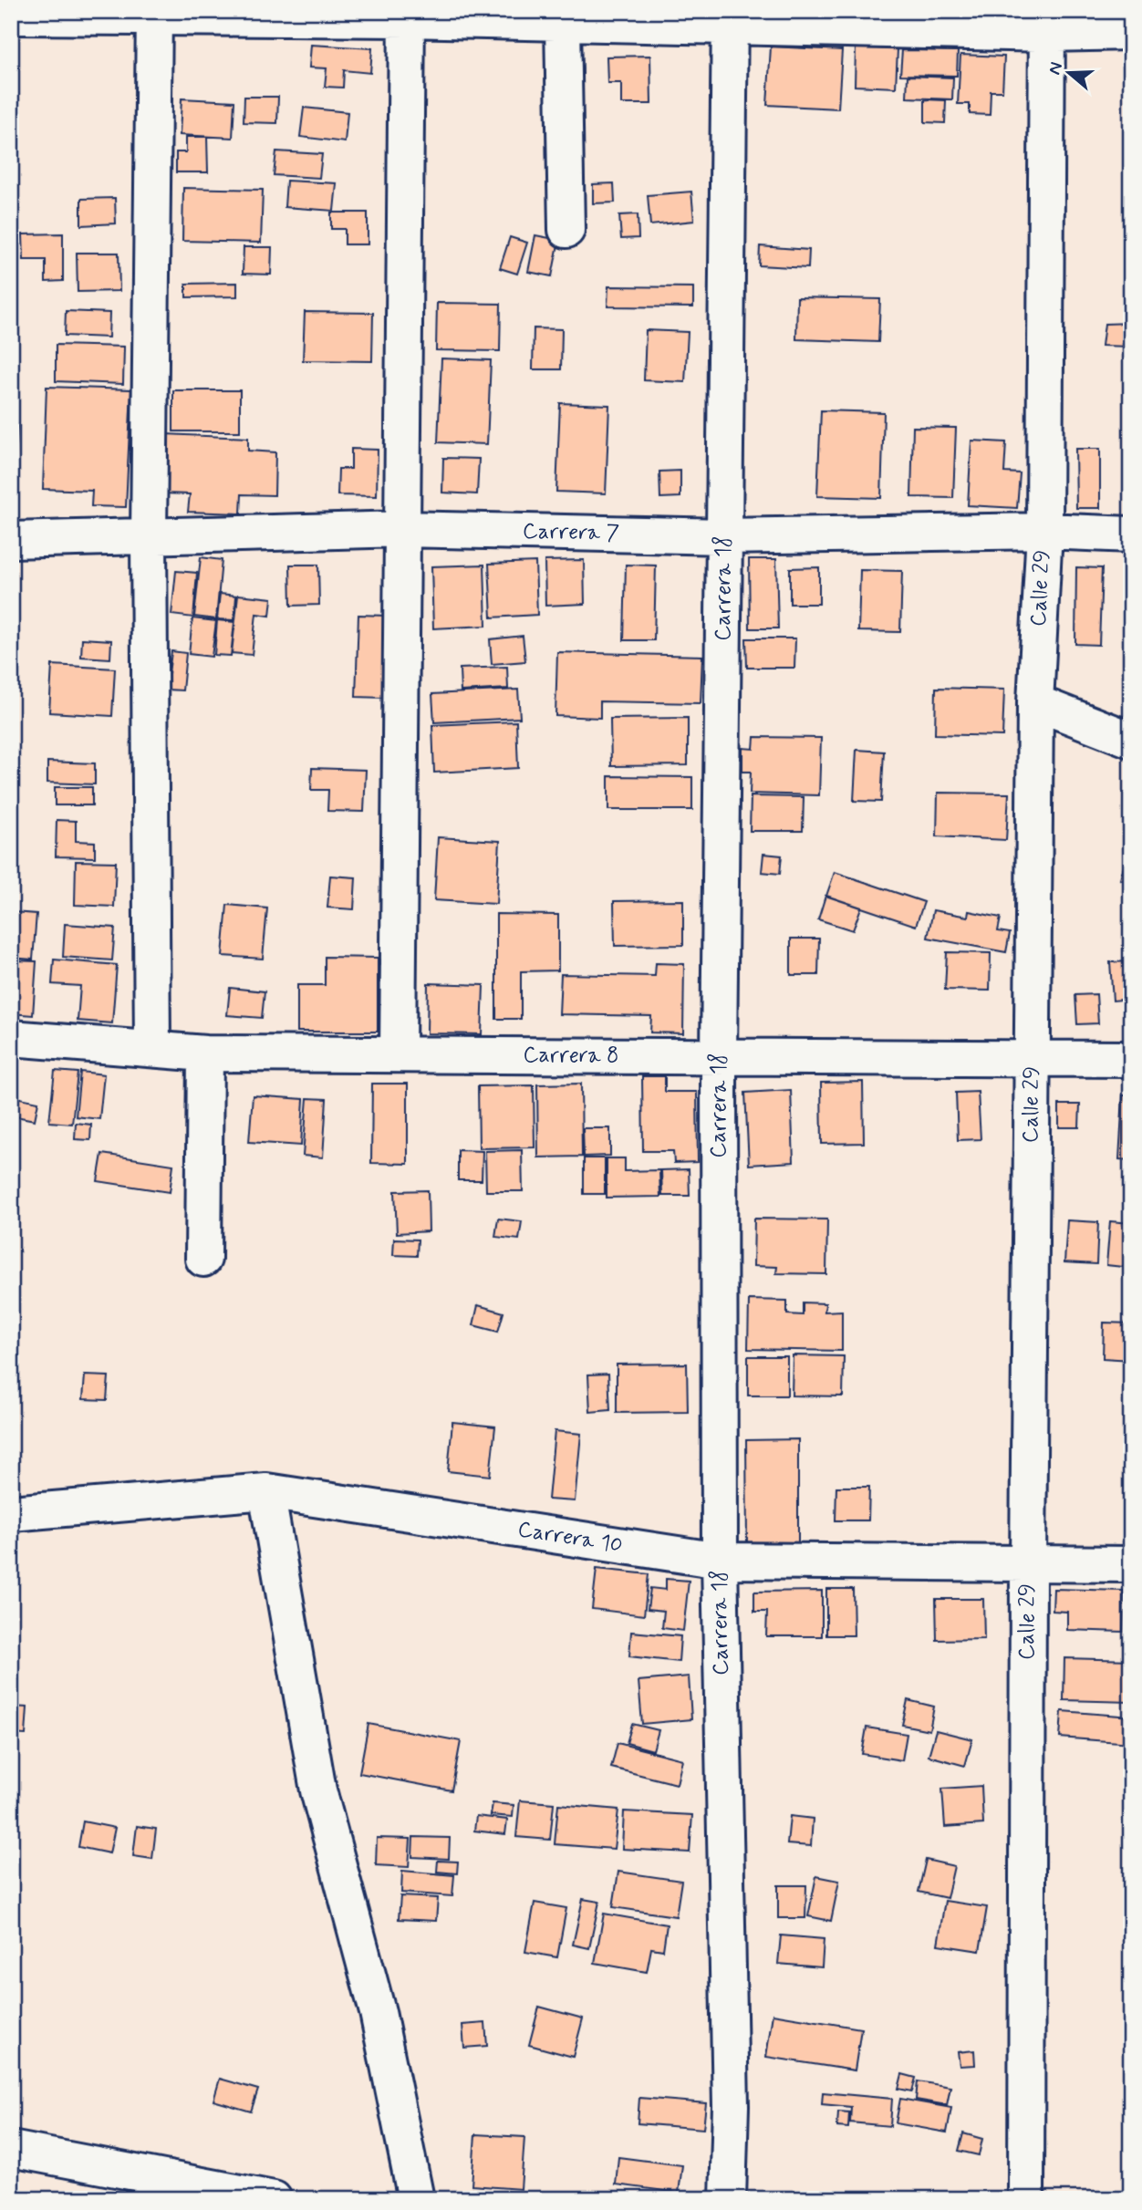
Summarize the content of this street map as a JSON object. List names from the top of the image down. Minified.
{"streets":{"street":["Carrera 7","Carrera 18","Calle 29","Carrera 8","Carrera 10"]},"crossings":[["Carrera 7","Carrera 18"],["Carrera 7","Calle 29"],["Carrera 18","Carrera 8"],["Carrera 18","Carrera 10"],["Calle 29","Carrera 8"],["Calle 29","Carrera 10"]],"north":"left"}
